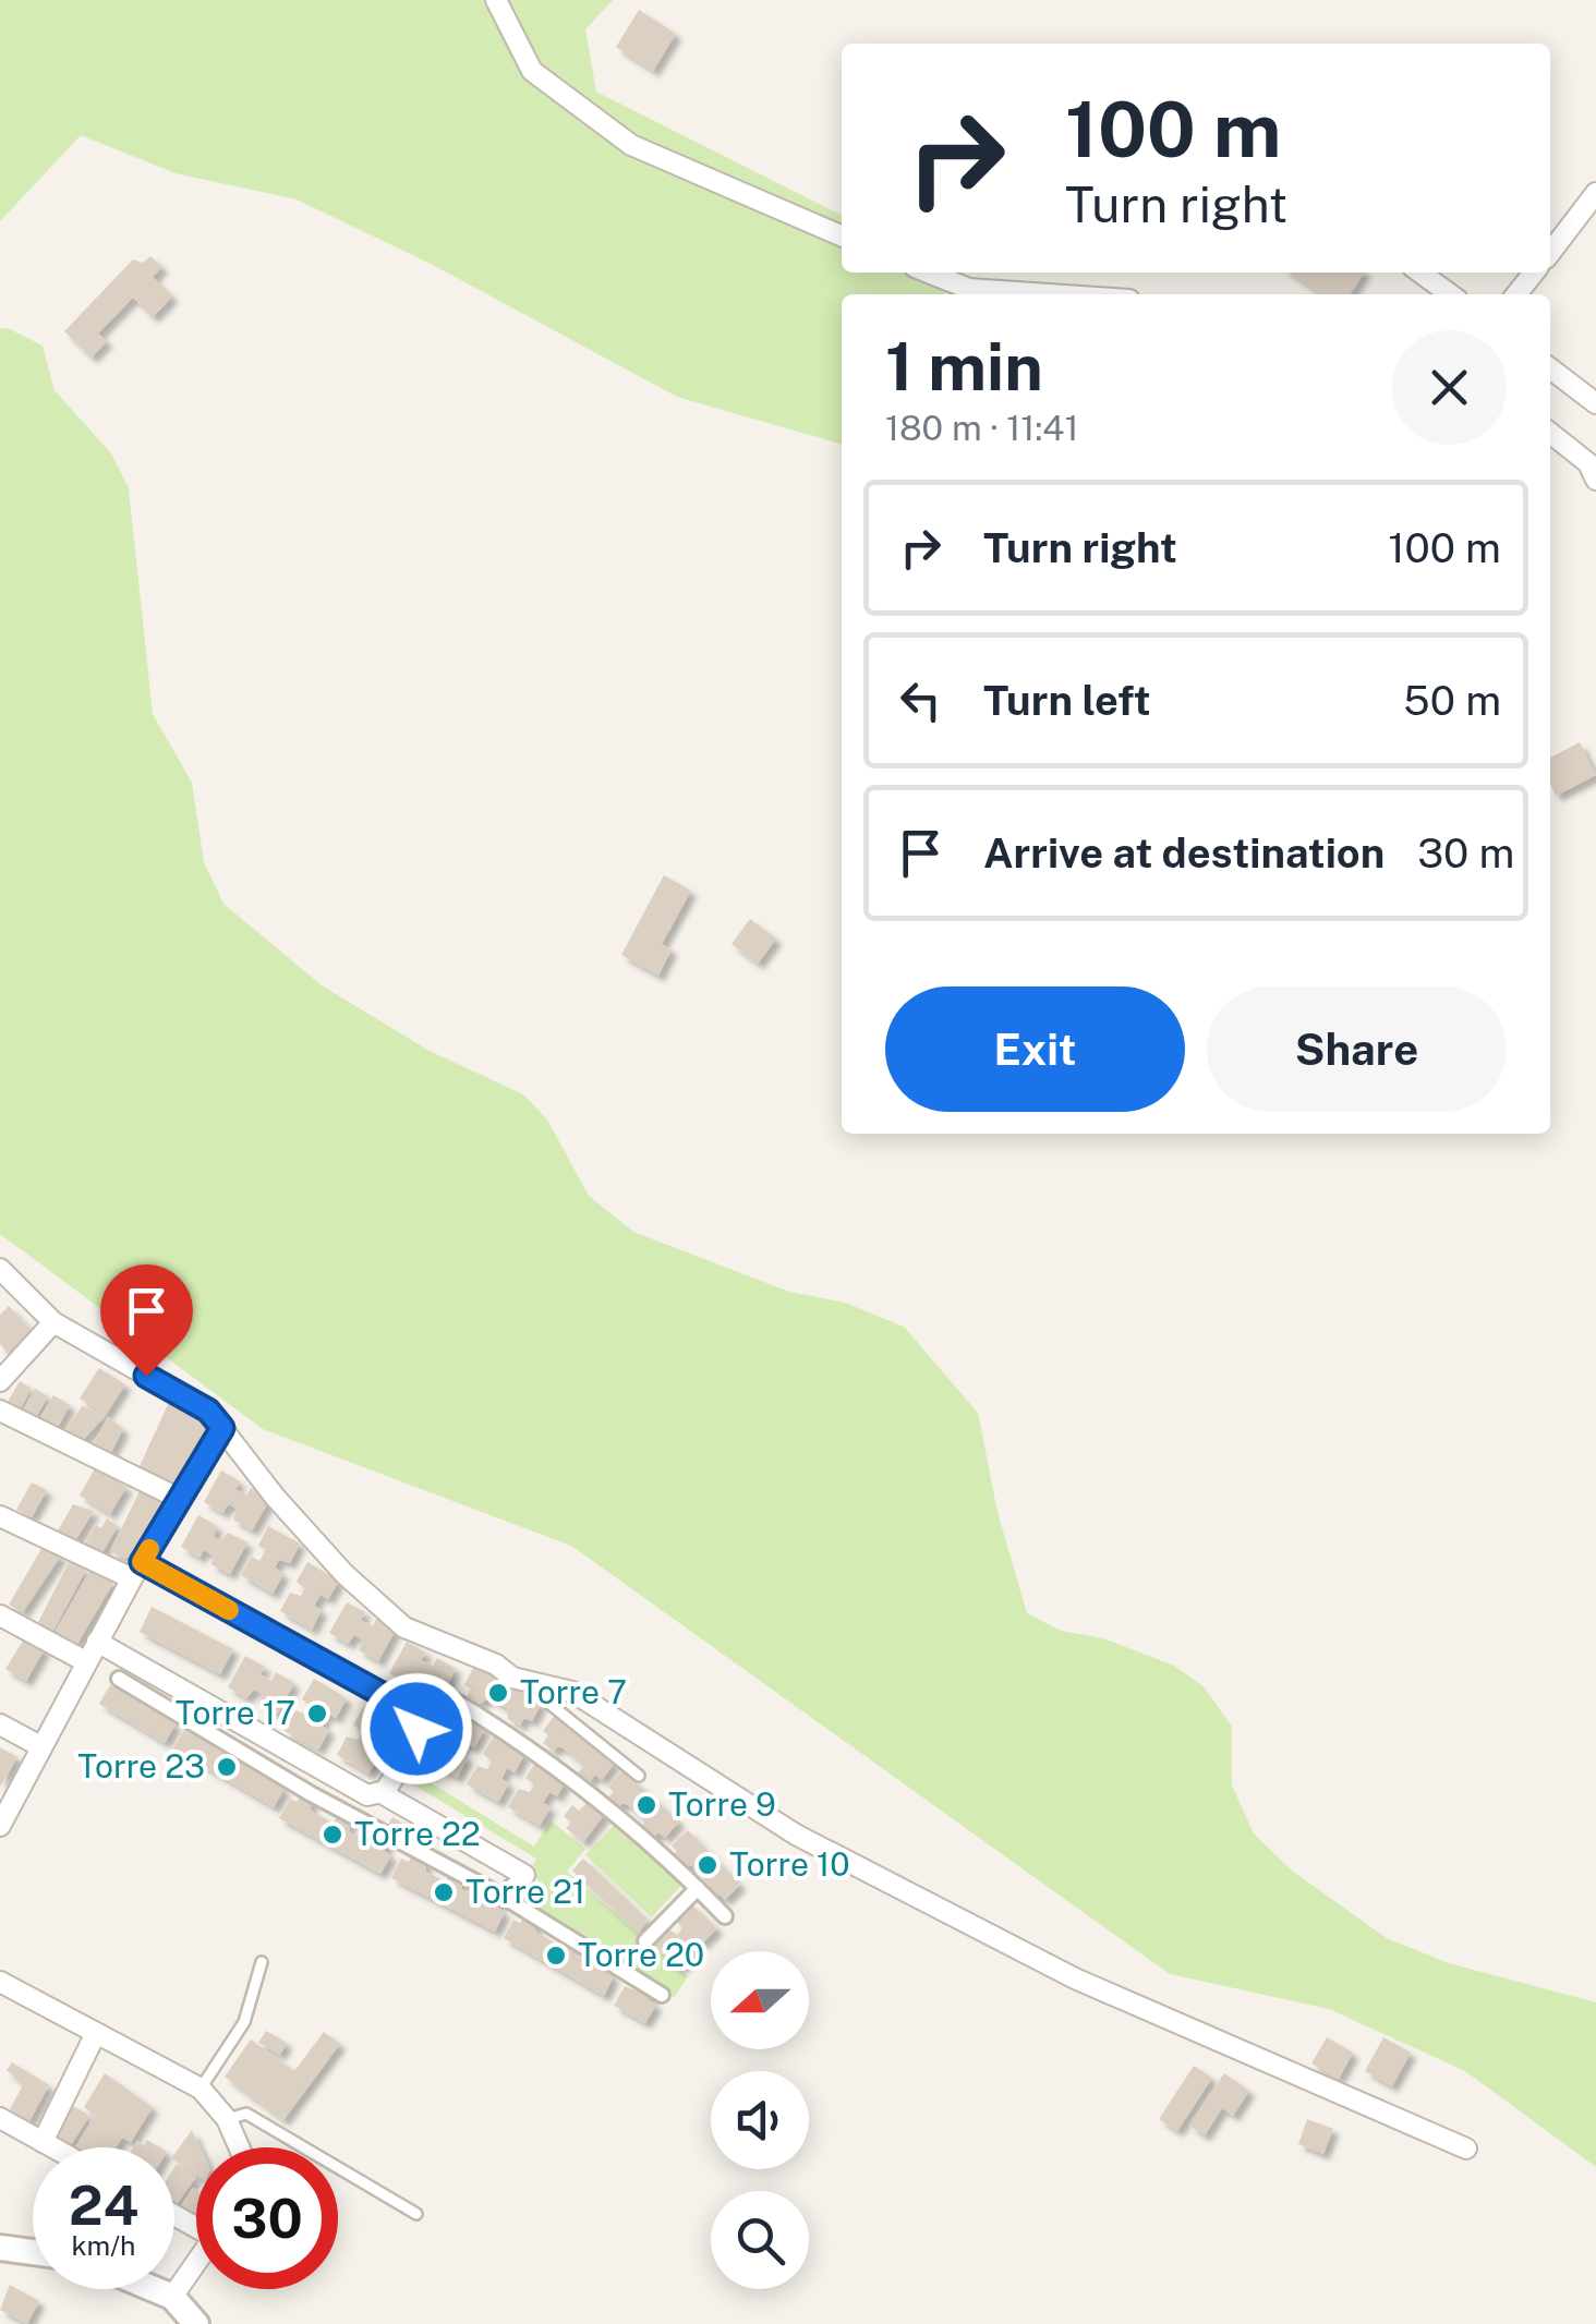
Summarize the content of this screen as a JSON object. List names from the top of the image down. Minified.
{"places":["Torre 7","Torre 17","Torre 23","Torre 9","Torre 22","Torre 10","Torre 21","Torre 20"],"north":"left","page":{"turn":["100 m","Turn right"],"heading":["1 min","180 m · 11:41"],"list":[{"name":"Turn right","value":"100 m"},{"name":"Turn left","value":"50 m"},{"name":"Arrive at destination","value":"30 m"}],"buttons":["Exit","Share"],"speed":"24 km/h","limit":"30"}}
